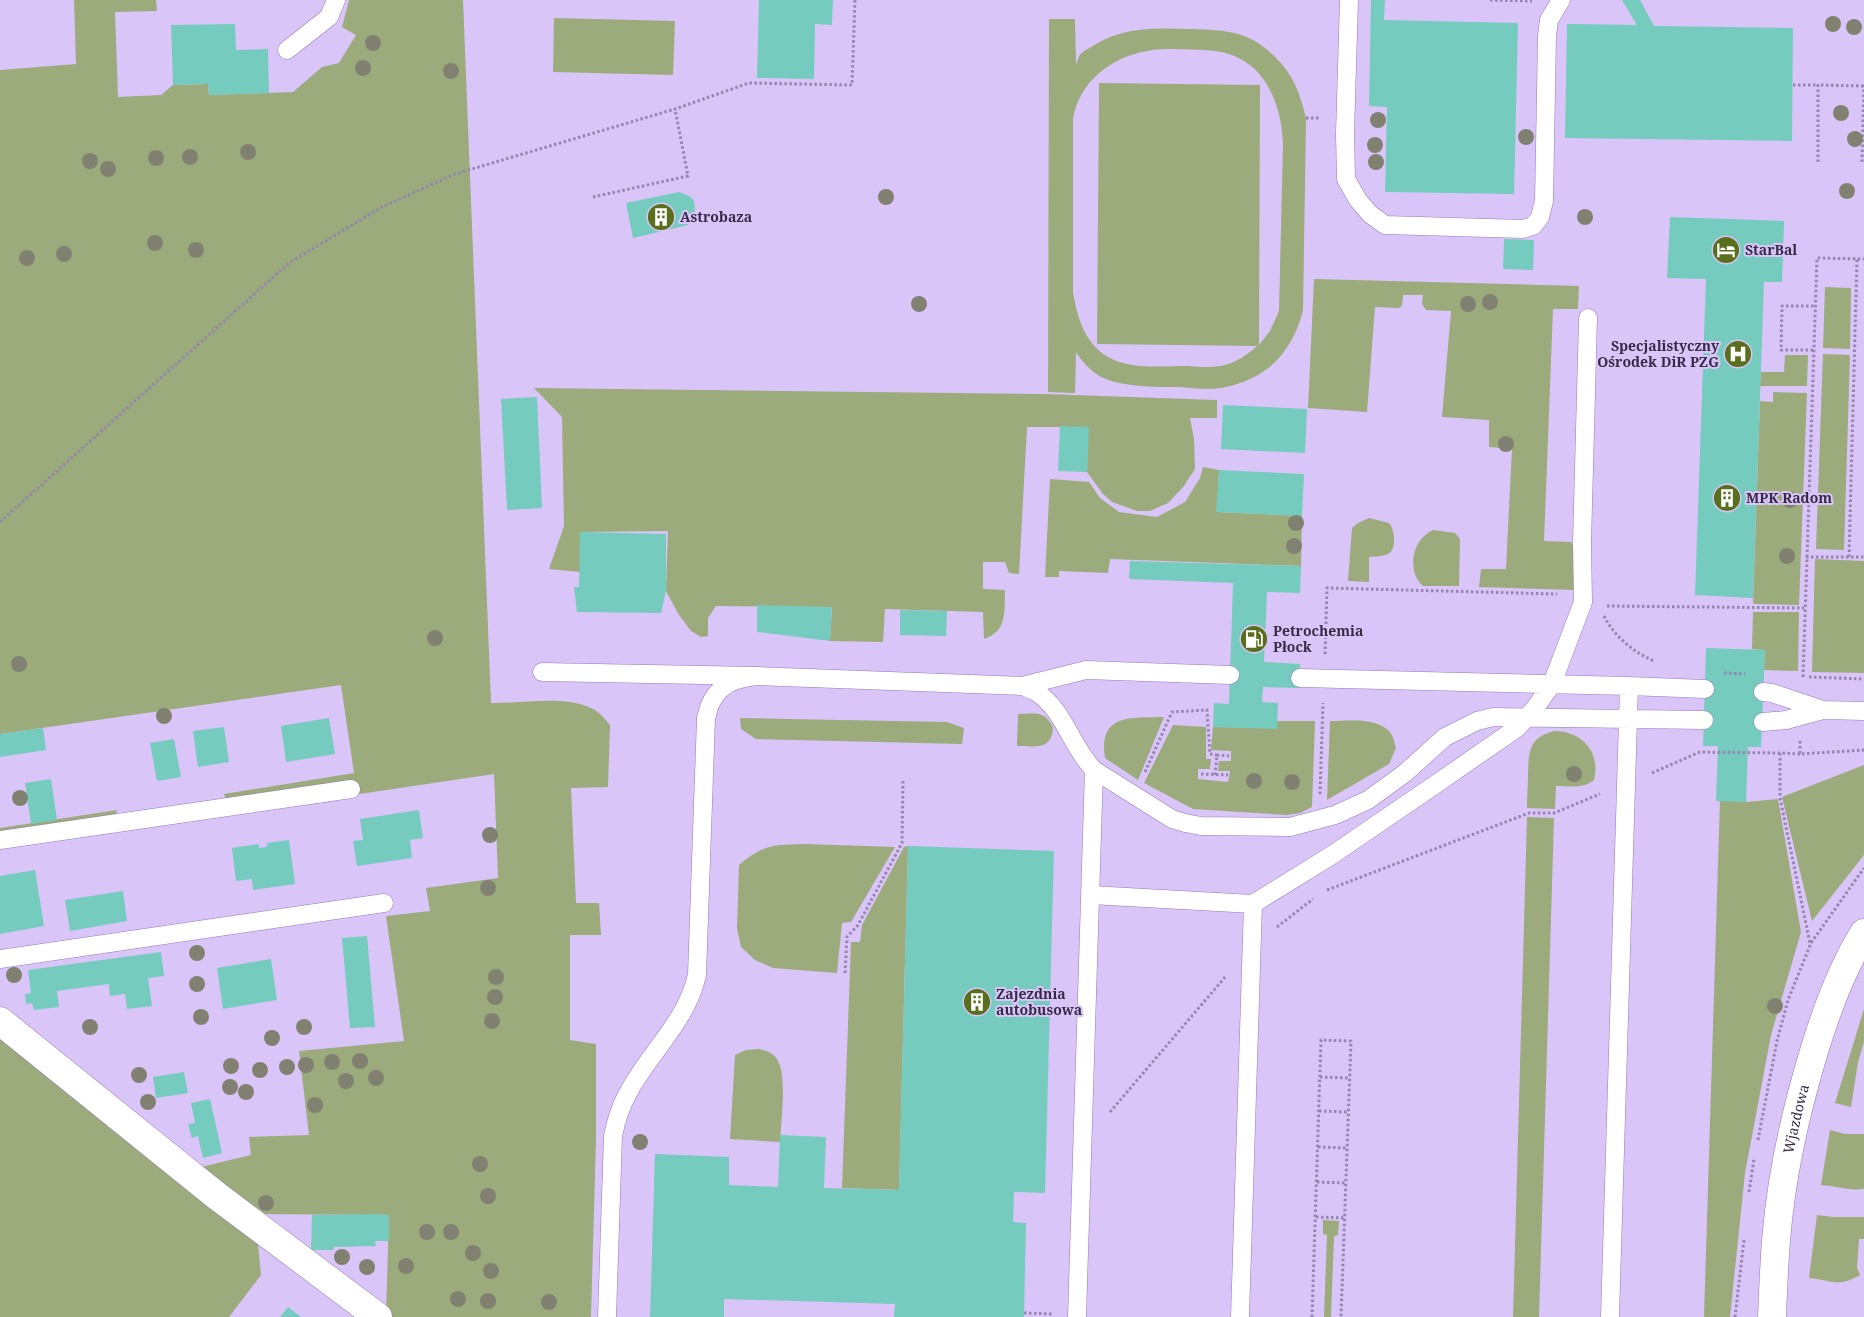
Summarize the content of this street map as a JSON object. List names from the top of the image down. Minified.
{"streets":{"street":["Wjazdowa"]},"places":{"building":["Astrobaza","MPK Radom","Zajezdnia autobusowa"],"hotel":["StarBal"],"hospital":["Specjalistyczny Ośrodek DiR PZG"],"fuel station":["Petrochemia Płock"]}}
